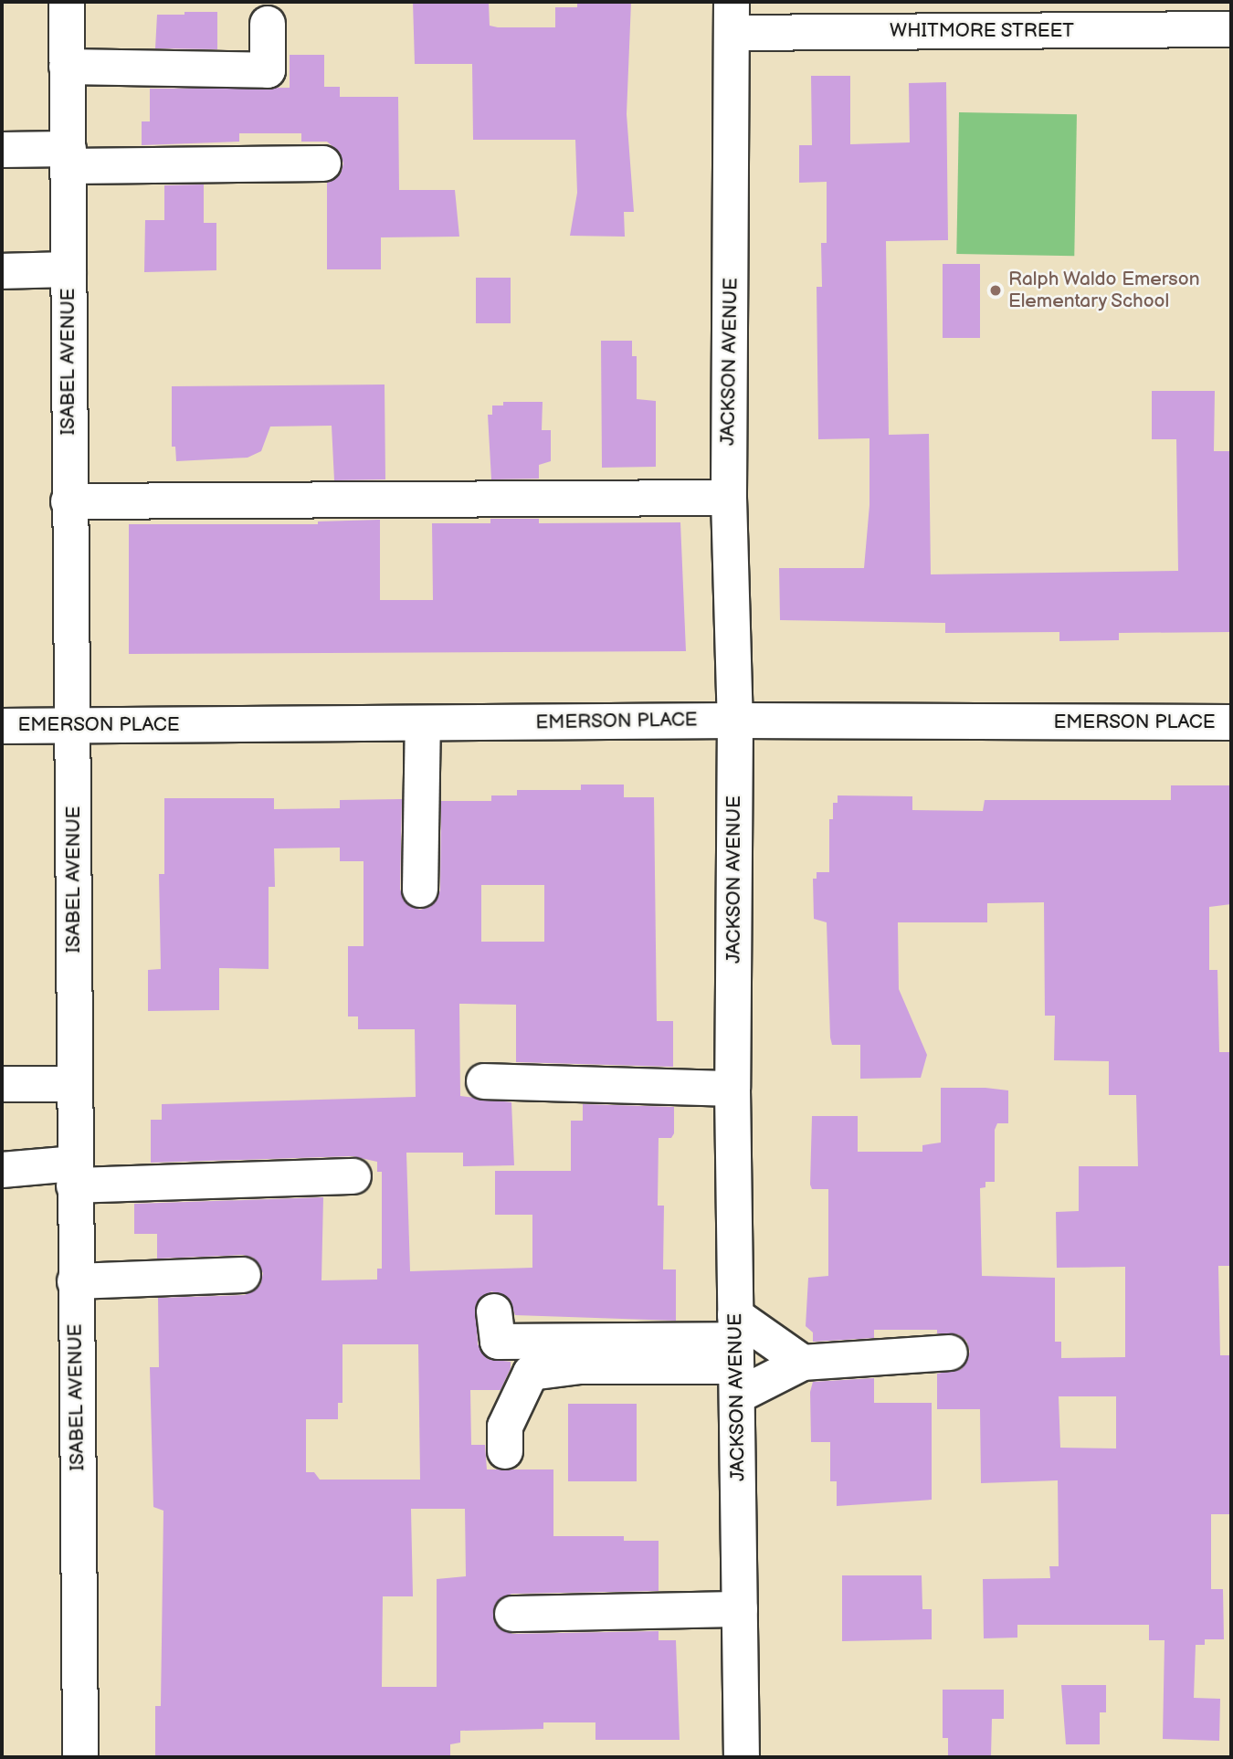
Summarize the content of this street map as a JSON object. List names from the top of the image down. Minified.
{"streets":{"street":["WHITMORE STREET","ISABEL AVENUE","JACKSON AVENUE","EMERSON PLACE"]},"crossings":[["WHITMORE STREET","JACKSON AVENUE"],["ISABEL AVENUE","EMERSON PLACE"],["JACKSON AVENUE","EMERSON PLACE"]],"places":["Ralph Waldo Emerson Elementary School"]}
